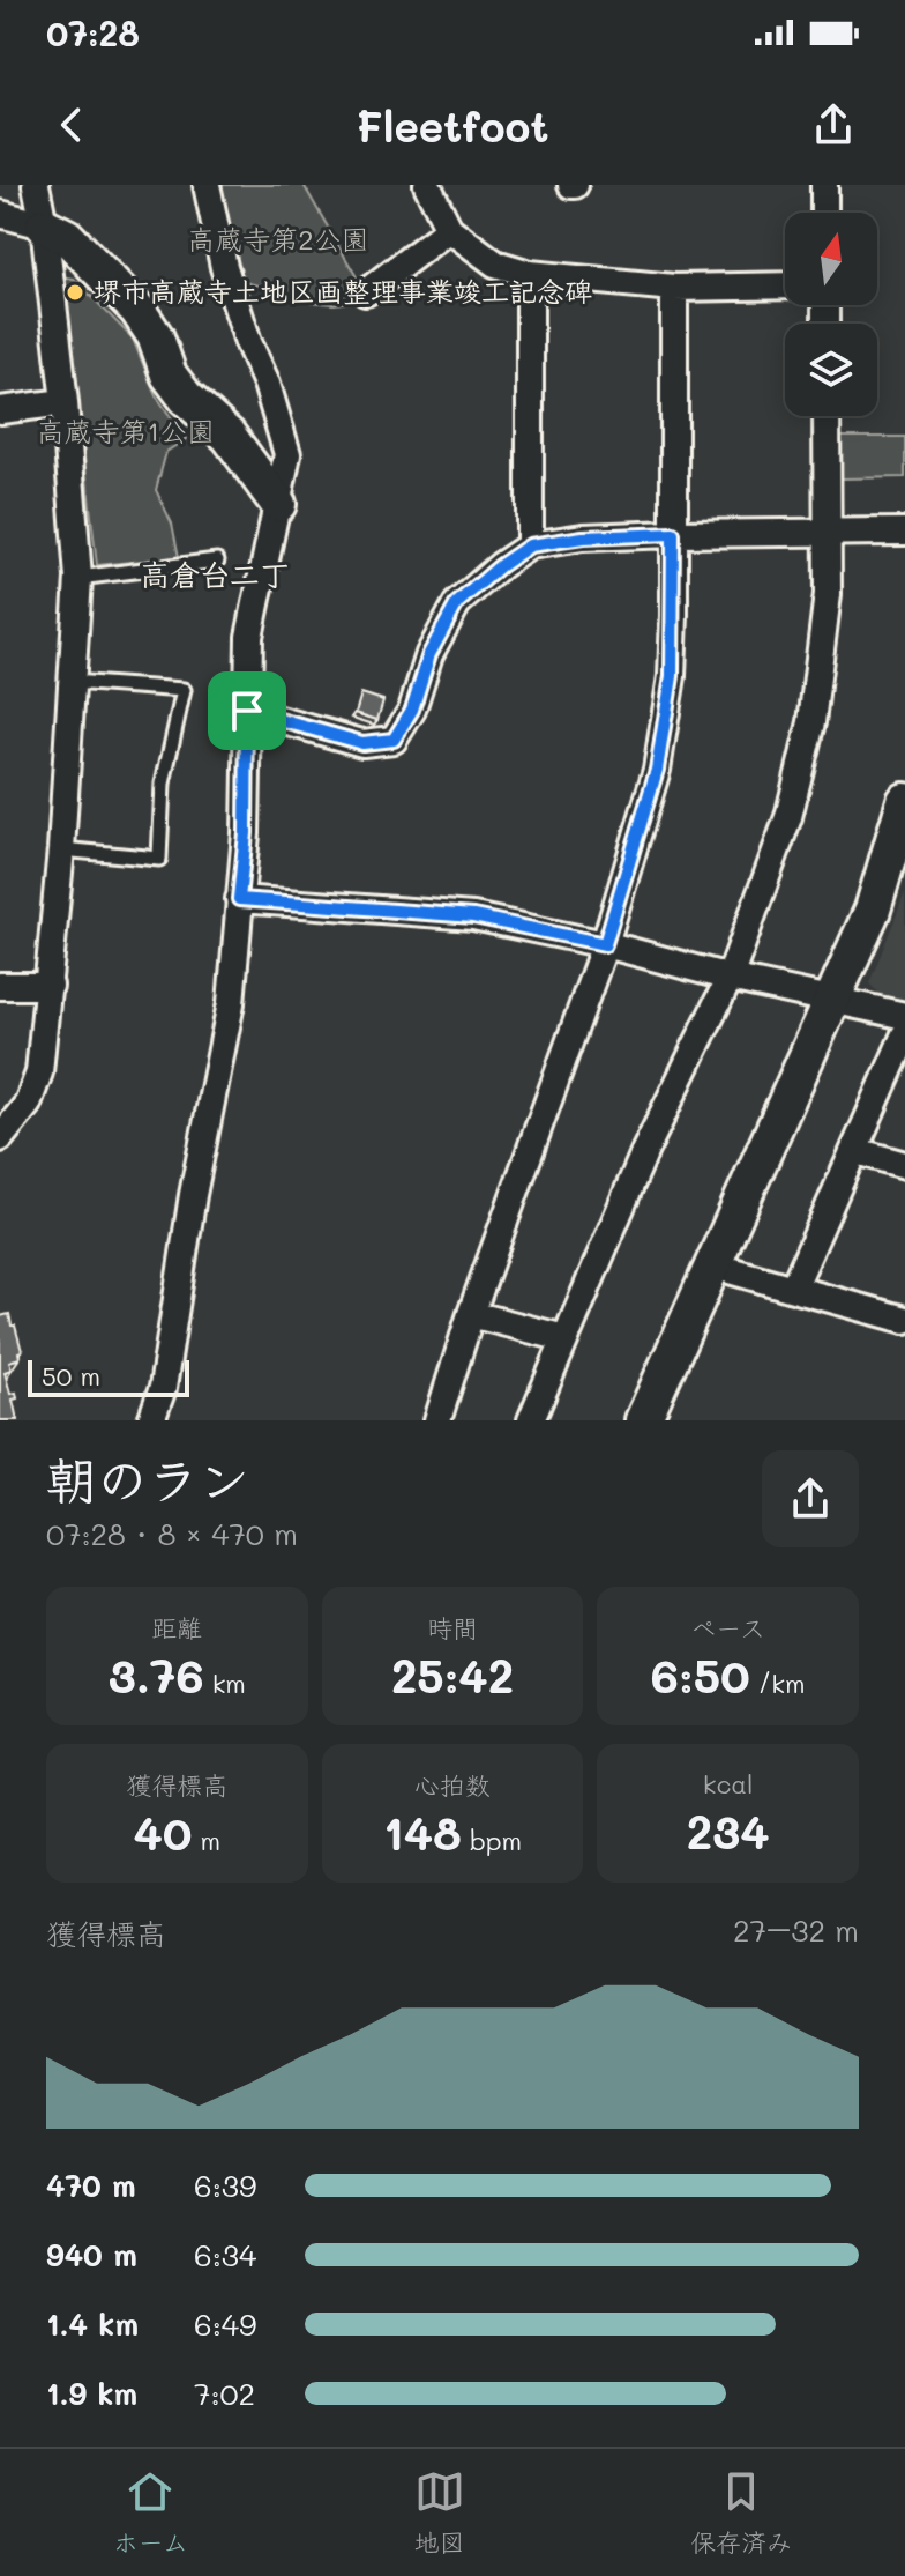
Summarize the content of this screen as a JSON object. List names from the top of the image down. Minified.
{"districts":["高倉台二丁"],"parks":["高蔵寺第2公園","高蔵寺第1公園"],"places":["堺市高蔵寺土地区画整理事業竣工記念碑"],"scale_bar":"50 m","north":"top","page":{"status":"07:28","header":"Fleetfoot","scale":"50 m","heading":["朝のラン","07:28 · 8 × 470 m"],"stats":[["距離","3.76 km"],["時間","25:42"],["ペース","6:50 /km"],["獲得標高","40 m"],["心拍数","148 bpm"],["kcal","234"]],"chart":["獲得標高","27–32 m"],"list":[{"name":"470 m","note":"6:39"},{"name":"940 m","note":"6:34"},{"name":"1.4 km","note":"6:49"},{"name":"1.9 km","note":"7:02"}],"tabs":["ホーム","地図","保存済み"]}}
